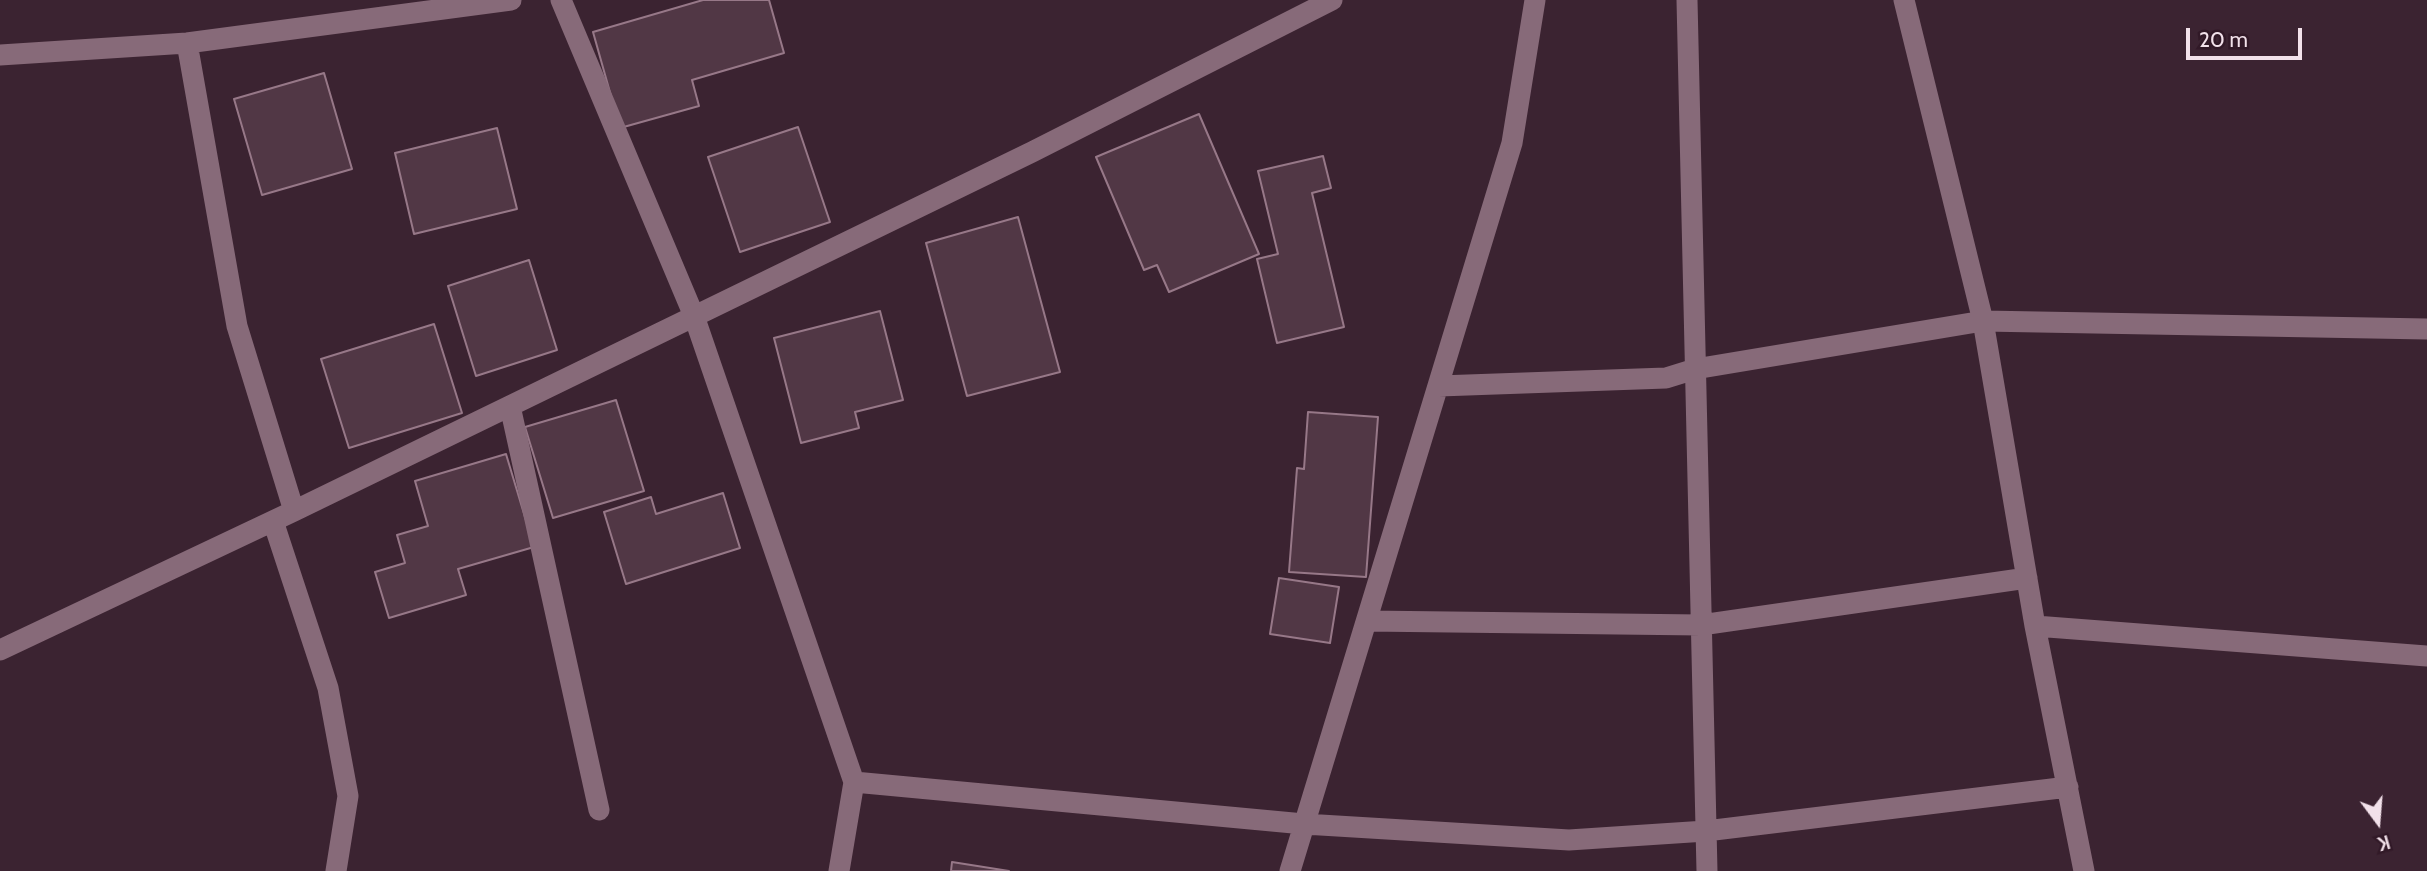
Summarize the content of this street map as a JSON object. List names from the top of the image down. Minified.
{"scale_bar":"20 m","north":"bottom"}
